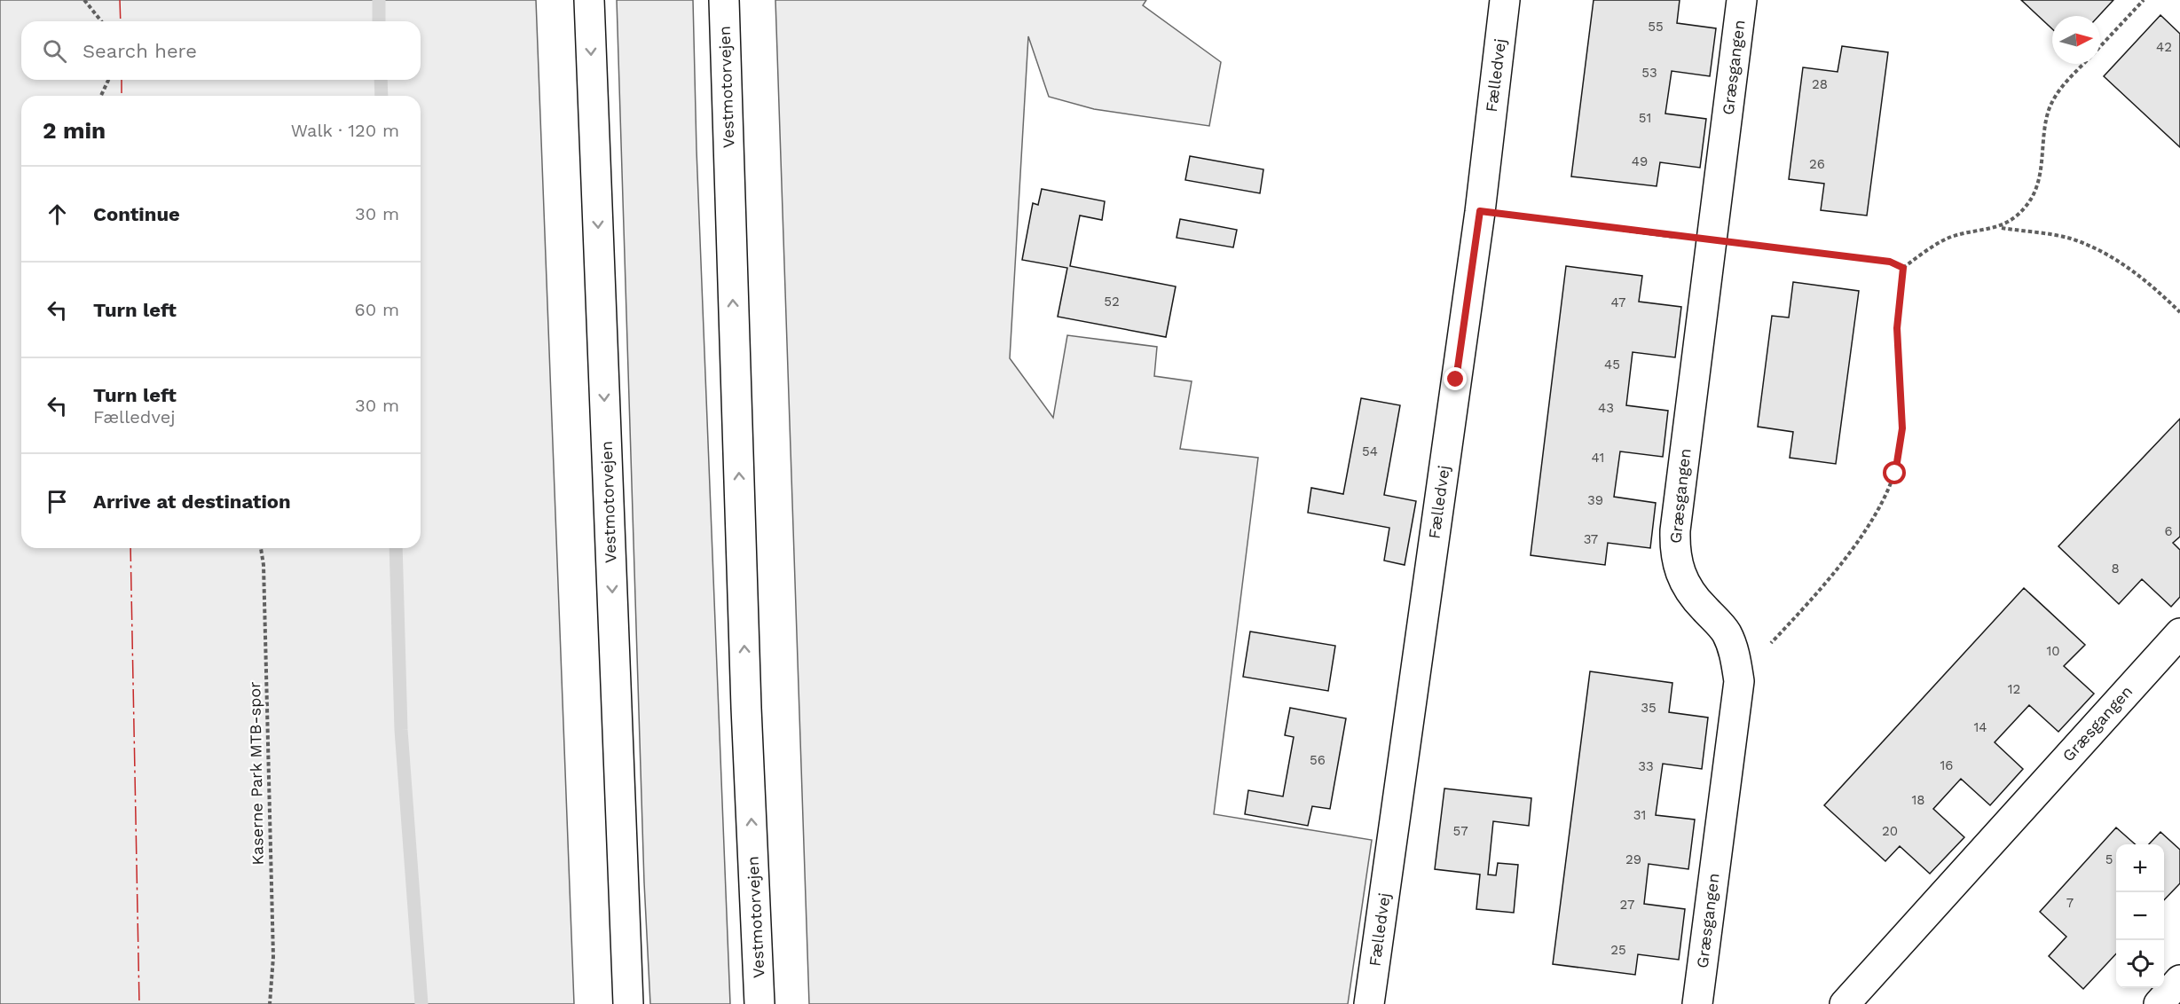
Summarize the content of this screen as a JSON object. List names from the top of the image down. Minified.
{"streets":{"main road":["Græsgangen","Fælledvej","Vestmotorvejen"],"path":["Kaserne Park MTB-spor"]},"house_numbers":["55","42","53","28","51","49","26","52","47","45","43","54","41","39","6","37","8","10","12","35","14","56","16","33","18","31","57","20","29","5","7","27","25"],"north":"right","page":{"search":"Search here","heading":["2 min","Walk · 120 m"],"list":[["Continue","30 m"],["Turn left","60 m"],["Turn left","Fælledvej","30 m"],"Arrive at destination"],"map_buttons":["+","−"]}}
